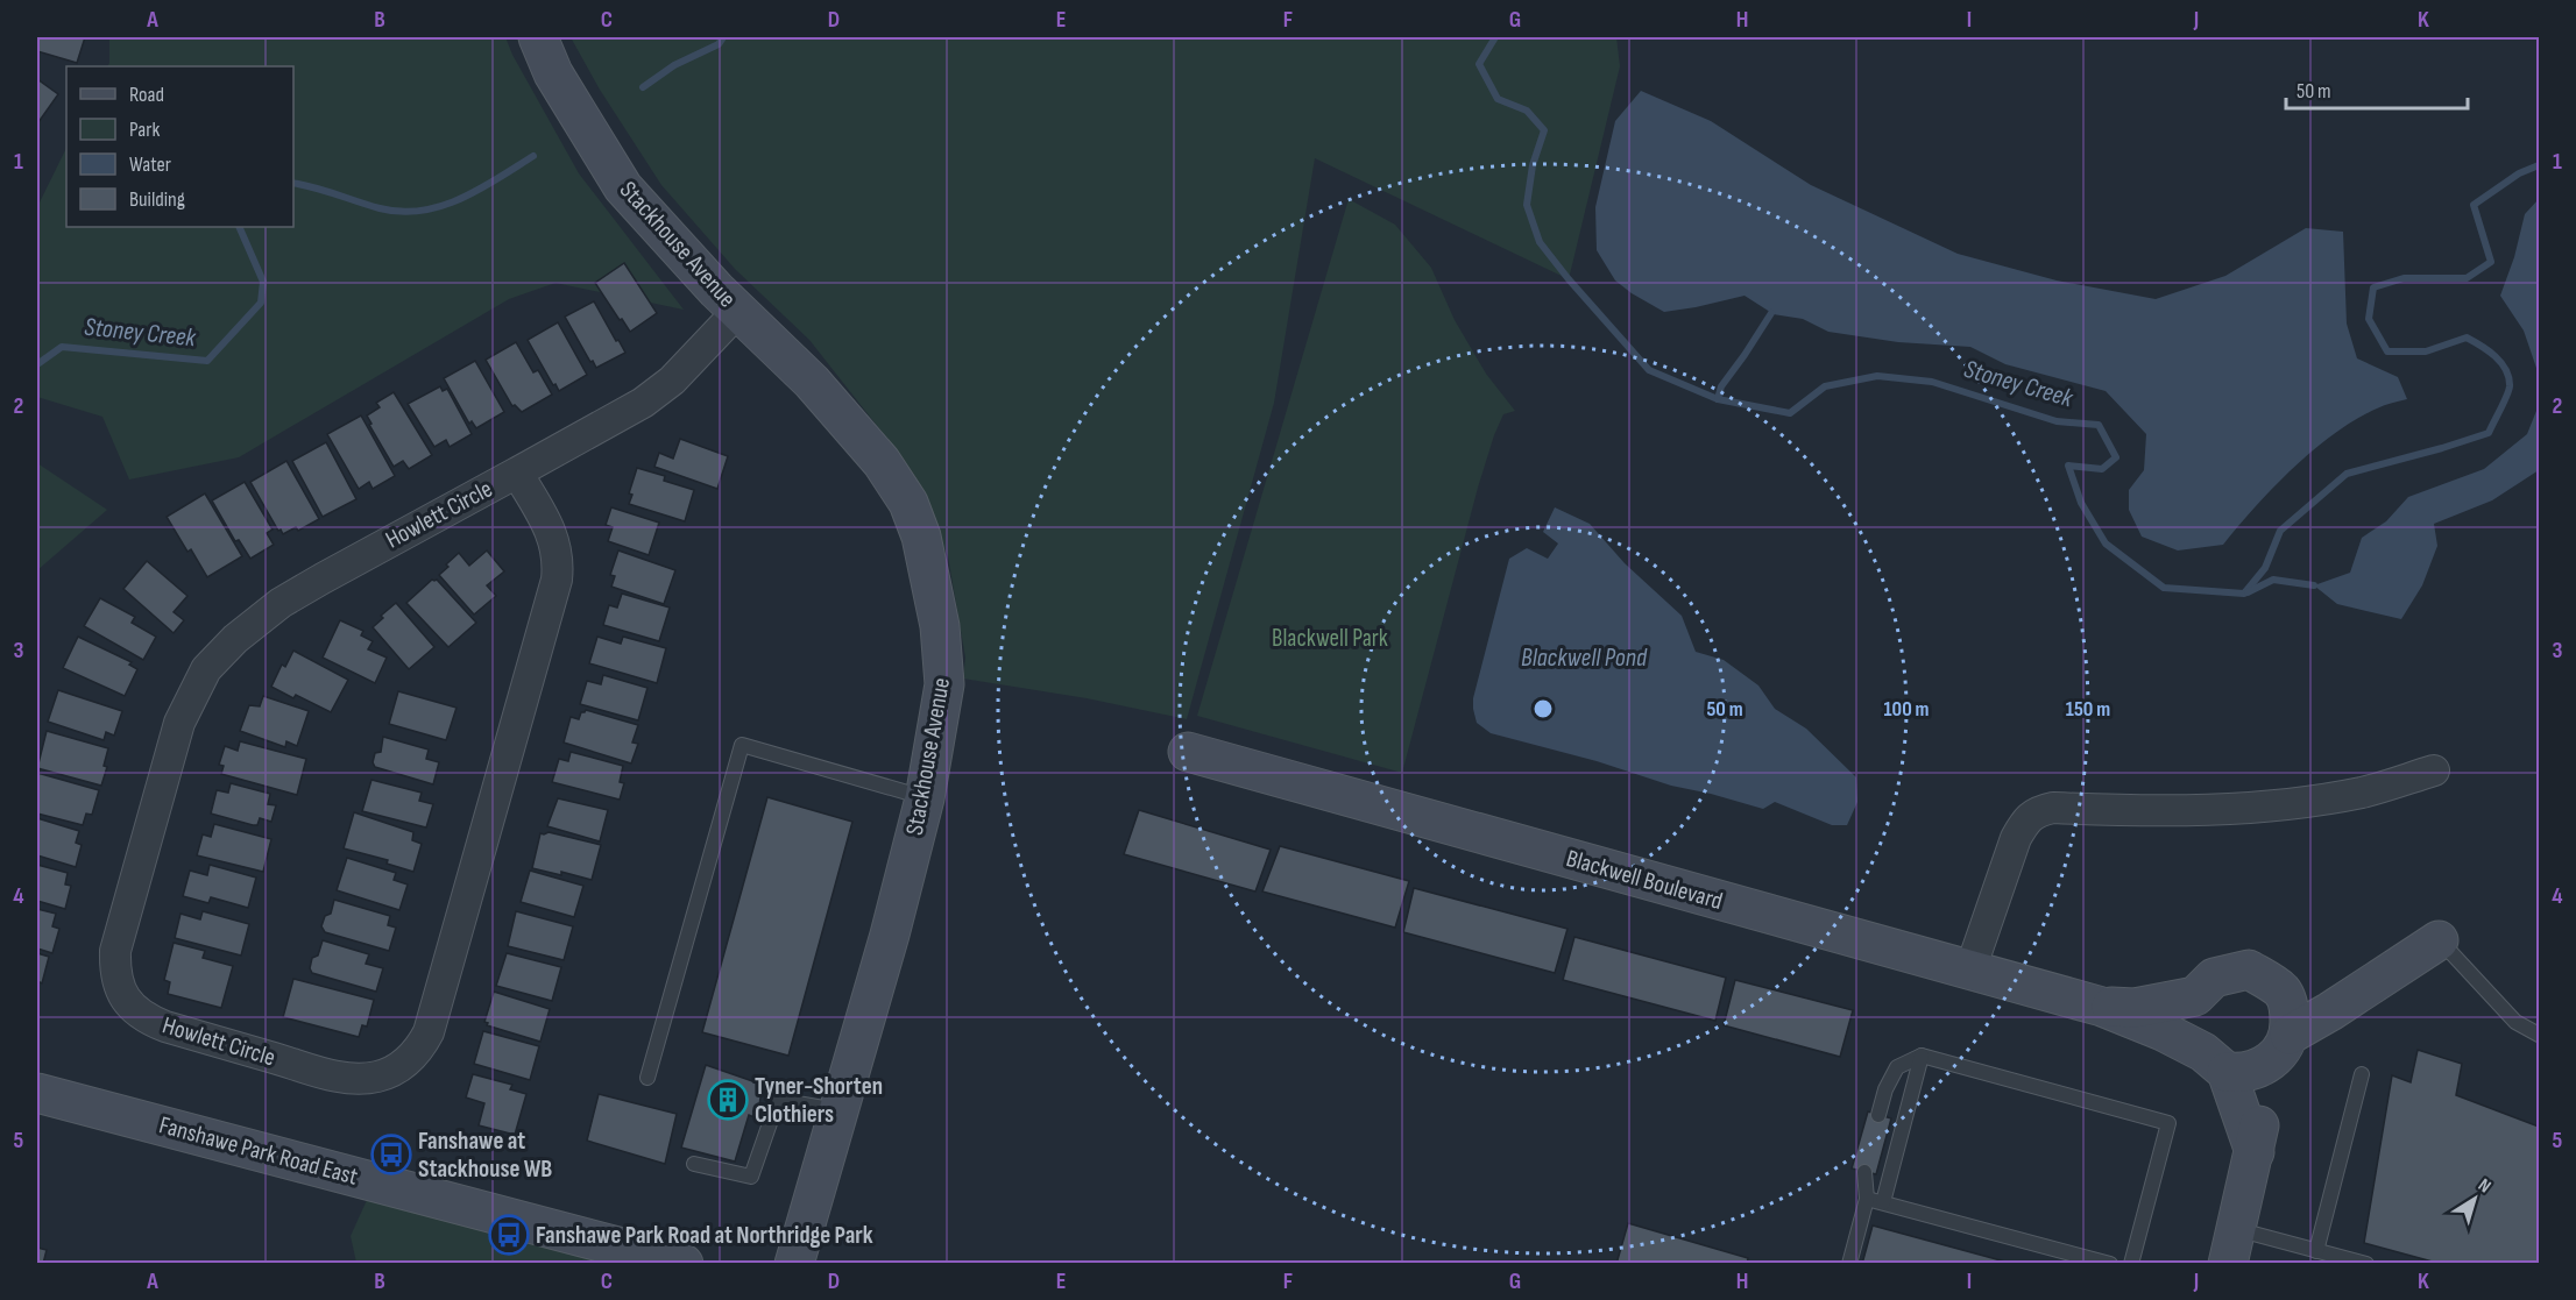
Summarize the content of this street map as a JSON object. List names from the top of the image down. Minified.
{"streets":{"street":["Stackhouse Avenue","Howlett Circle","Blackwell Boulevard","Fanshawe Park Road East"]},"crossings":[["Stackhouse Avenue","Howlett Circle"]],"water":["Stoney Creek","Blackwell Pond"],"parks":["Blackwell Park"],"places":{"building":["Tyner-Shorten Clothiers"],"bus stop":["Fanshawe at Stackhouse WB","Fanshawe Park Road at Northridge Park"]},"legend":["Road","Park","Water","Building"],"scale_bar":"50 m","north":"top right","grid":{"columns":["A","B","C","D","E","F","G","H","I","J","K"],"rows":["1","2","3","4","5"]},"rings":["50 m","100 m","150 m"]}
